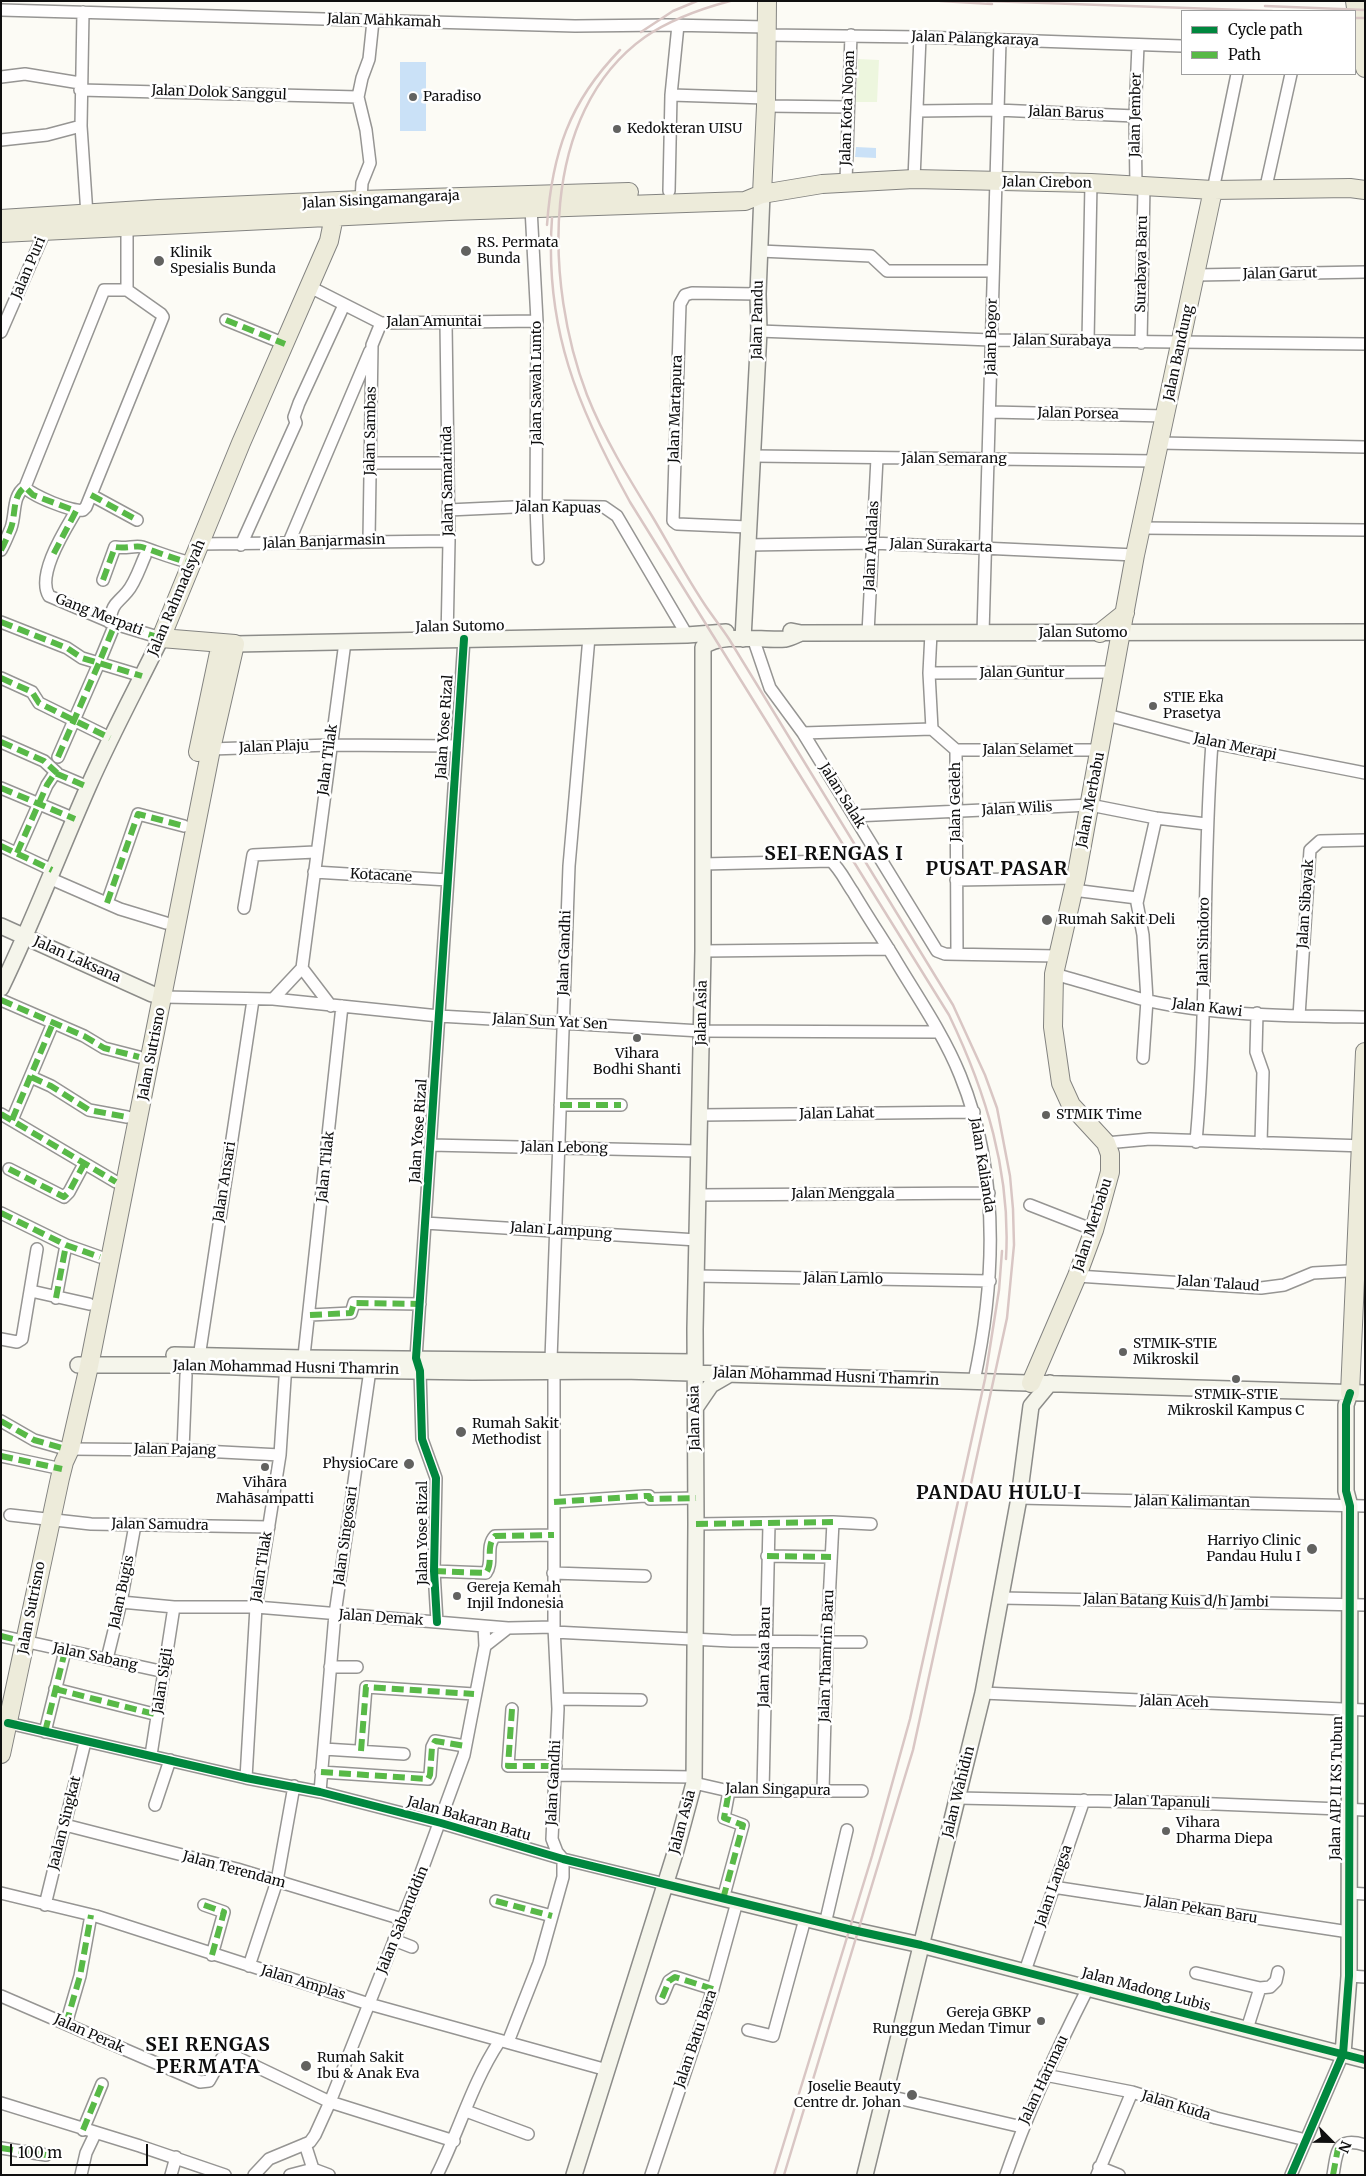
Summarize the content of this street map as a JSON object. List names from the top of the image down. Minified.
{"streets":{"main road":["Jalan Cirebon","Jalan Sisingamangaraja","Jalan Pandu","Jalan Bandung","Jalan Rahmadsyah","Jalan Sutomo","Jalan Merbabu","Jalan Laksana","Jalan Asia","Jalan Sutrisno","Jalan Mohammad Husni Thamrin","Jalan AIP II KS Tubun","Jalan Wahidin","Jalan Bakaran Batu","Jalan Madong Lubis"],"street":["Jalan Mahkamah","Jalan Palangkaraya","Jalan Dolok Sanggul","Jalan Kota Nopan","Jalan Barus","Jalan Jember","Surabaya Baru","Jalan Puri","Jalan Garut","Jalan Amuntai","Jalan Bogor","Jalan Surabaya","Jalan Sawah Lunto","Jalan Martapura","Jalan Porsea","Jalan Sambas","Jalan Semarang","Jalan Samarinda","Jalan Kapuas","Jalan Banjarmasin","Jalan Andalas","Jalan Surakarta","Gang Merpati","Jalan Guntur","Jalan Yose Rizal","Jalan Plaju","Jalan Merapi","Jalan Selamet","Jalan Tilak","Jalan Salak","Jalan Gedeh","Jalan Wilis","Kotacane","Jalan Sibayak","Jalan Sindoro","Jalan Gandhi","Jalan Kawi","Jalan Sun Yat Sen","Jalan Lahat","Jalan Lebong","Jalan Kalianda","Jalan Ansari","Jalan Menggala","Jalan Lampung","Jalan Lamlo","Jalan Talaud","Jalan Pajang","Jalan Kalimantan","Jalan Samudra","Jalan Singosari","Jalan Bugis","Jalan Batang Kuis d/h Jambi","Jalan Demak","Jalan Thamrin Baru","Jalan Sabang","Jalan Asia Baru","Jalan Sigli","Jalan Aceh","Jalan Singapura","Jalan Tapanuli","Jaalan Singkat","Jalan Terendam","Jalan Langsa","Jalan Pekan Baru","Jalan Sabaruddin","Jalan Amplas","Jalan Perak","Jalan Batu Bara","Jalan Harimau","Jalan Kuda"]},"crossings":[["Jalan Mahkamah","Jalan Palangkaraya"],["Jalan Mahkamah","Jalan Pandu"],["Jalan Palangkaraya","Jalan Kota Nopan"],["Jalan Palangkaraya","Jalan Jember"],["Jalan Palangkaraya","Jalan Pandu"],["Jalan Palangkaraya","Jalan Bogor"],["Jalan Kota Nopan","Jalan Cirebon"],["Jalan Barus","Jalan Jember"],["Jalan Barus","Jalan Bogor"],["Jalan Jember","Jalan Cirebon"],["Jalan Jember","Surabaya Baru"],["Jalan Cirebon","Jalan Sisingamangaraja"],["Jalan Cirebon","Surabaya Baru"],["Jalan Cirebon","Jalan Pandu"],["Jalan Cirebon","Jalan Bogor"],["Jalan Cirebon","Jalan Bandung"],["Jalan Sisingamangaraja","Jalan Puri"],["Jalan Sisingamangaraja","Jalan Pandu"],["Jalan Sisingamangaraja","Jalan Sawah Lunto"],["Jalan Sisingamangaraja","Jalan Rahmadsyah"],["Surabaya Baru","Jalan Surabaya"],["Jalan Garut","Jalan Bandung"],["Jalan Pandu","Jalan Surabaya"],["Jalan Pandu","Jalan Martapura"],["Jalan Pandu","Jalan Semarang"],["Jalan Pandu","Jalan Surakarta"],["Jalan Pandu","Jalan Sutomo"],["Jalan Pandu","Jalan Salak"],["Jalan Amuntai","Jalan Sawah Lunto"],["Jalan Amuntai","Jalan Sambas"],["Jalan Amuntai","Jalan Samarinda"],["Jalan Amuntai","Jalan Rahmadsyah"],["Jalan Bogor","Jalan Surabaya"],["Jalan Bogor","Jalan Porsea"],["Jalan Bogor","Jalan Semarang"],["Jalan Bogor","Jalan Surakarta"],["Jalan Bogor","Jalan Sutomo"],["Jalan Surabaya","Jalan Bandung"],["Jalan Bandung","Jalan Porsea"],["Jalan Bandung","Jalan Semarang"],["Jalan Bandung","Jalan Surakarta"],["Jalan Bandung","Jalan Sutomo"],["Jalan Bandung","Jalan Merbabu"],["Jalan Sawah Lunto","Jalan Kapuas"],["Jalan Sambas","Jalan Banjarmasin"],["Jalan Semarang","Jalan Andalas"],["Jalan Samarinda","Jalan Kapuas"],["Jalan Samarinda","Jalan Banjarmasin"],["Jalan Samarinda","Jalan Sutomo"],["Jalan Kapuas","Jalan Sutomo"],["Jalan Banjarmasin","Jalan Rahmadsyah"],["Jalan Andalas","Jalan Surakarta"],["Jalan Andalas","Jalan Sutomo"],["Jalan Rahmadsyah","Gang Merpati"],["Jalan Rahmadsyah","Jalan Sutomo"],["Jalan Rahmadsyah","Jalan Laksana"],["Gang Merpati","Jalan Sutomo"],["Jalan Sutomo","Jalan Yose Rizal"],["Jalan Sutomo","Jalan Tilak"],["Jalan Sutomo","Jalan Salak"],["Jalan Sutomo","Jalan Merbabu"],["Jalan Sutomo","Jalan Gandhi"],["Jalan Sutomo","Jalan Asia"],["Jalan Sutomo","Jalan Sutrisno"],["Jalan Guntur","Jalan Merbabu"],["Jalan Yose Rizal","Jalan Plaju"],["Jalan Yose Rizal","Kotacane"],["Jalan Yose Rizal","Jalan Sun Yat Sen"],["Jalan Yose Rizal","Jalan Lebong"],["Jalan Yose Rizal","Jalan Lampung"],["Jalan Yose Rizal","Jalan Mohammad Husni Thamrin"],["Jalan Yose Rizal","Jalan Demak"],["Jalan Plaju","Jalan Tilak"],["Jalan Plaju","Jalan Sutrisno"],["Jalan Merapi","Jalan Merbabu"],["Jalan Merapi","Jalan Sindoro"],["Jalan Selamet","Jalan Merbabu"],["Jalan Selamet","Jalan Gedeh"],["Jalan Tilak","Kotacane"],["Jalan Tilak","Jalan Sun Yat Sen"],["Jalan Tilak","Jalan Mohammad Husni Thamrin"],["Jalan Tilak","Jalan Pajang"],["Jalan Tilak","Jalan Samudra"],["Jalan Tilak","Jalan Demak"],["Jalan Tilak","Jalan Bakaran Batu"],["Jalan Salak","Jalan Merbabu"],["Jalan Salak","Jalan Gedeh"],["Jalan Salak","Jalan Wilis"],["Jalan Merbabu","Jalan Wilis"],["Jalan Merbabu","Jalan Kawi"],["Jalan Merbabu","Jalan Talaud"],["Jalan Merbabu","Jalan Mohammad Husni Thamrin"],["Jalan Gedeh","Jalan Wilis"],["Jalan Wilis","Jalan Sindoro"],["Jalan Sibayak","Jalan Kawi"],["Jalan Sindoro","Jalan Kawi"],["Jalan Gandhi","Jalan Sun Yat Sen"],["Jalan Gandhi","Jalan Lebong"],["Jalan Gandhi","Jalan Lampung"],["Jalan Gandhi","Jalan Mohammad Husni Thamrin"],["Jalan Gandhi","Jalan Demak"],["Jalan Gandhi","Jalan Singapura"],["Jalan Gandhi","Jalan Bakaran Batu"],["Jalan Laksana","Jalan Sun Yat Sen"],["Jalan Laksana","Jalan Sutrisno"],["Jalan Asia","Jalan Sun Yat Sen"],["Jalan Asia","Jalan Lahat"],["Jalan Asia","Jalan Lebong"],["Jalan Asia","Jalan Kalianda"],["Jalan Asia","Jalan Menggala"],["Jalan Asia","Jalan Lampung"],["Jalan Asia","Jalan Lamlo"],["Jalan Asia","Jalan Mohammad Husni Thamrin"],["Jalan Asia","Jalan Demak"],["Jalan Asia","Jalan Singapura"],["Jalan Asia","Jalan Bakaran Batu"],["Jalan Asia","Jalan Amplas"],["Jalan Sun Yat Sen","Jalan Sutrisno"],["Jalan Sun Yat Sen","Jalan Kalianda"],["Jalan Sun Yat Sen","Jalan Ansari"],["Jalan Sutrisno","Jalan Mohammad Husni Thamrin"],["Jalan Sutrisno","Jalan Pajang"],["Jalan Sutrisno","Jalan Samudra"],["Jalan Sutrisno","Jalan Sabang"],["Jalan Sutrisno","Jalan Bakaran Batu"],["Jalan Lahat","Jalan Kalianda"],["Jalan Kalianda","Jalan Menggala"],["Jalan Kalianda","Jalan Lamlo"],["Jalan Kalianda","Jalan Mohammad Husni Thamrin"],["Jalan Ansari","Jalan Mohammad Husni Thamrin"],["Jalan Ansari","Jalan Pajang"],["Jalan Mohammad Husni Thamrin","Jalan Singosari"],["Jalan Mohammad Husni Thamrin","Jalan AIP II KS Tubun"],["Jalan Kalimantan","Jalan AIP II KS Tubun"],["Jalan Kalimantan","Jalan Wahidin"],["Jalan Samudra","Jalan Bugis"],["Jalan Singosari","Jalan Demak"],["Jalan Singosari","Jalan Bakaran Batu"],["Jalan Bugis","Jalan Demak"],["Jalan Bugis","Jalan Sabang"],["Jalan Batang Kuis d/h Jambi","Jalan AIP II KS Tubun"],["Jalan Batang Kuis d/h Jambi","Jalan Wahidin"],["Jalan Demak","Jalan Thamrin Baru"],["Jalan Demak","Jalan Asia Baru"],["Jalan Demak","Jalan Sigli"],["Jalan Demak","Jalan Sabaruddin"],["Jalan Thamrin Baru","Jalan Singapura"],["Jalan Sabang","Jalan Sigli"],["Jalan Asia Baru","Jalan Singapura"],["Jalan Sigli","Jalan Bakaran Batu"],["Jalan Aceh","Jalan AIP II KS Tubun"],["Jalan Aceh","Jalan Wahidin"],["Jalan AIP II KS Tubun","Jalan Tapanuli"],["Jalan AIP II KS Tubun","Jalan Pekan Baru"],["Jalan AIP II KS Tubun","Jalan Madong Lubis"],["Jalan AIP II KS Tubun","Jalan Kuda"],["Jalan Singapura","Jalan Batu Bara"],["Jalan Wahidin","Jalan Tapanuli"],["Jalan Wahidin","Jalan Bakaran Batu"],["Jalan Wahidin","Jalan Madong Lubis"],["Jalan Tapanuli","Jalan Langsa"],["Jalan Bakaran Batu","Jaalan Singkat"],["Jalan Bakaran Batu","Jalan Sabaruddin"],["Jalan Bakaran Batu","Jalan Madong Lubis"],["Jalan Bakaran Batu","Jalan Batu Bara"],["Jaalan Singkat","Jalan Terendam"],["Jaalan Singkat","Jalan Amplas"],["Jalan Terendam","Jalan Sabaruddin"],["Jalan Langsa","Jalan Pekan Baru"],["Jalan Langsa","Jalan Madong Lubis"],["Jalan Sabaruddin","Jalan Amplas"],["Jalan Sabaruddin","Jalan Perak"],["Jalan Madong Lubis","Jalan Harimau"],["Jalan Harimau","Jalan Kuda"]],"districts":["SEI RENGAS I","PUSAT PASAR","PANDAU HULU I","SEI RENGAS PERMATA"],"places":["Paradiso","Kedokteran UISU","RS. Permata Bunda","Klinik Spesialis Bunda","STIE Eka Prasetya","Rumah Sakit Deli","Vihara Bodhi Shanti","STMIK Time","STMIK-STIE Mikroskil","STMIK-STIE Mikroskil Kampus C","Rumah Sakit Methodist","PhysioCare","Vihāra Mahāsampatti","Harriyo Clinic Pandau Hulu I","Gereja Kemah Injil Indonesia","Vihara Dharma Diepa","Gereja GBKP Runggun Medan Timur","Rumah Sakit Ibu & Anak Eva","Joselie Beauty Centre dr. Johan"],"legend":["Cycle path","Path"],"scale_bar":"100 m","north":"bottom right"}
